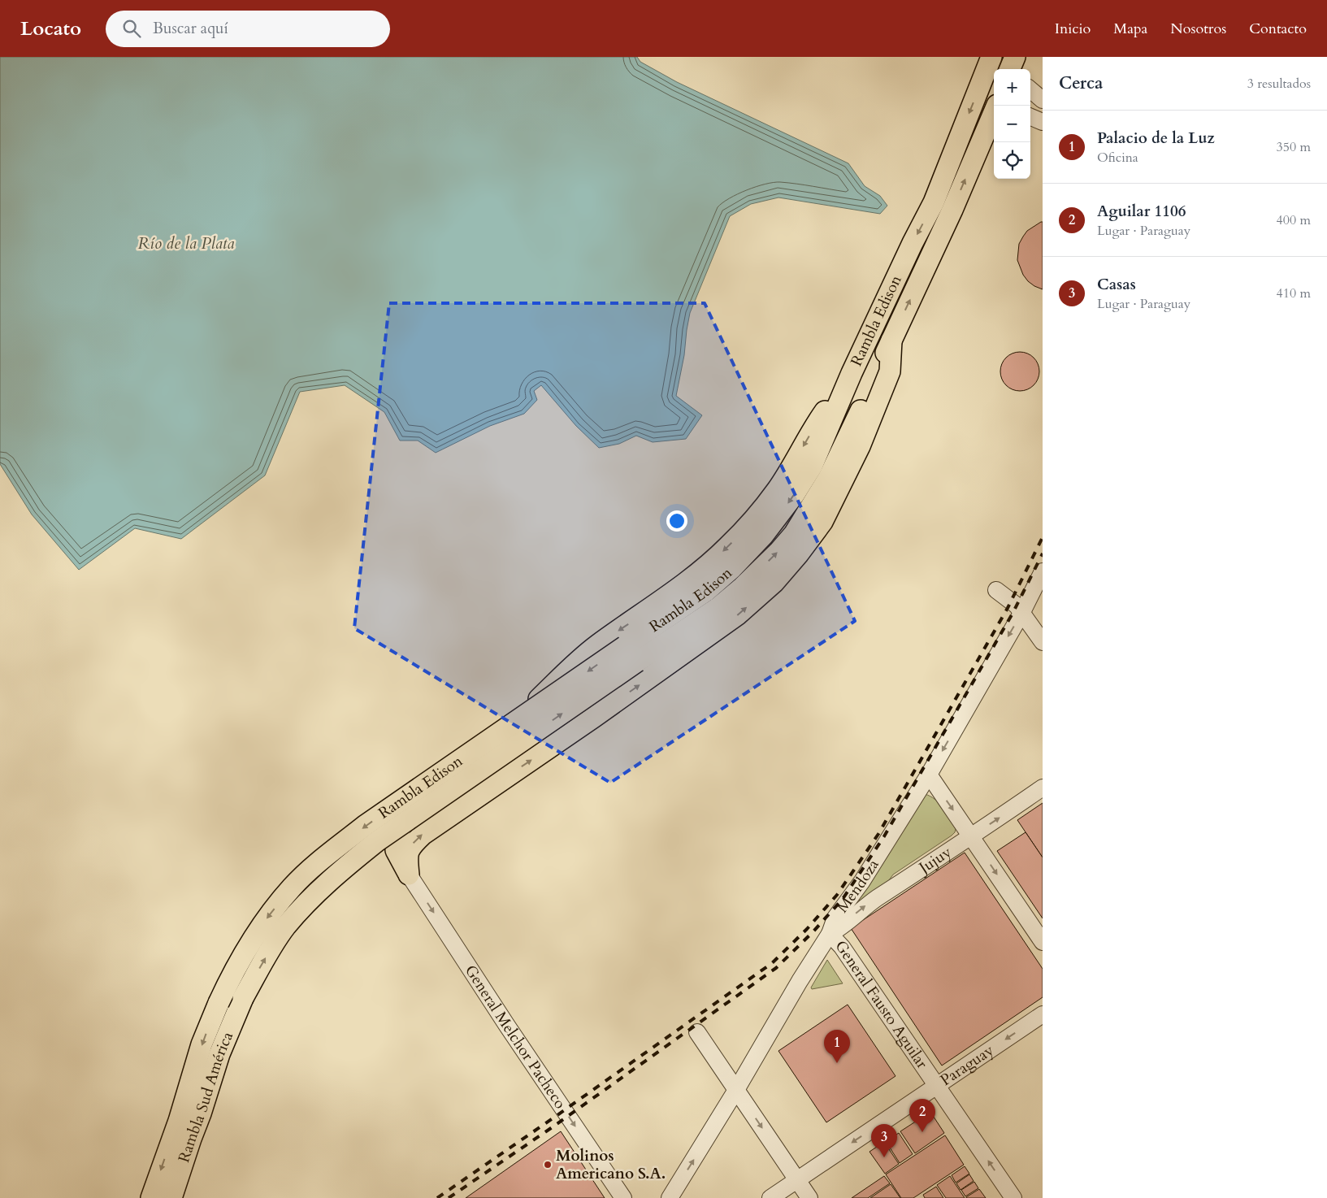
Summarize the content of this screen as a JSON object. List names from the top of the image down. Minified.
{"streets":{"main road":["Rambla Edison","Rambla Sud América"],"street":["Jujuy","Mendoza","General Fausto Aguilar","General Melchor Pacheco","Paraguay"]},"crossings":[["Rambla Edison","Rambla Sud América"],["Jujuy","Mendoza"],["Jujuy","General Fausto Aguilar"],["Mendoza","General Fausto Aguilar"],["General Fausto Aguilar","Paraguay"]],"one_way":["Jujuy","General Fausto Aguilar","General Melchor Pacheco","Paraguay"],"water":["Río de la Plata"],"places":["Molinos Americano S.A."],"page":{"header":"Locato","search":"Buscar aquí","nav":["Inicio","Mapa","Nosotros","Contacto"],"heading":["Cerca","3 resultados"],"map_buttons":["+","−"],"list":[{"mark":"1","name":"Palacio de la Luz","note":"Oficina","value":"350 m"},{"mark":"2","name":"Aguilar 1106","note":"Lugar · Paraguay","value":"400 m"},{"mark":"3","name":"Casas","note":"Lugar · Paraguay","value":"410 m"}],"pins":["1","2","3"]}}
